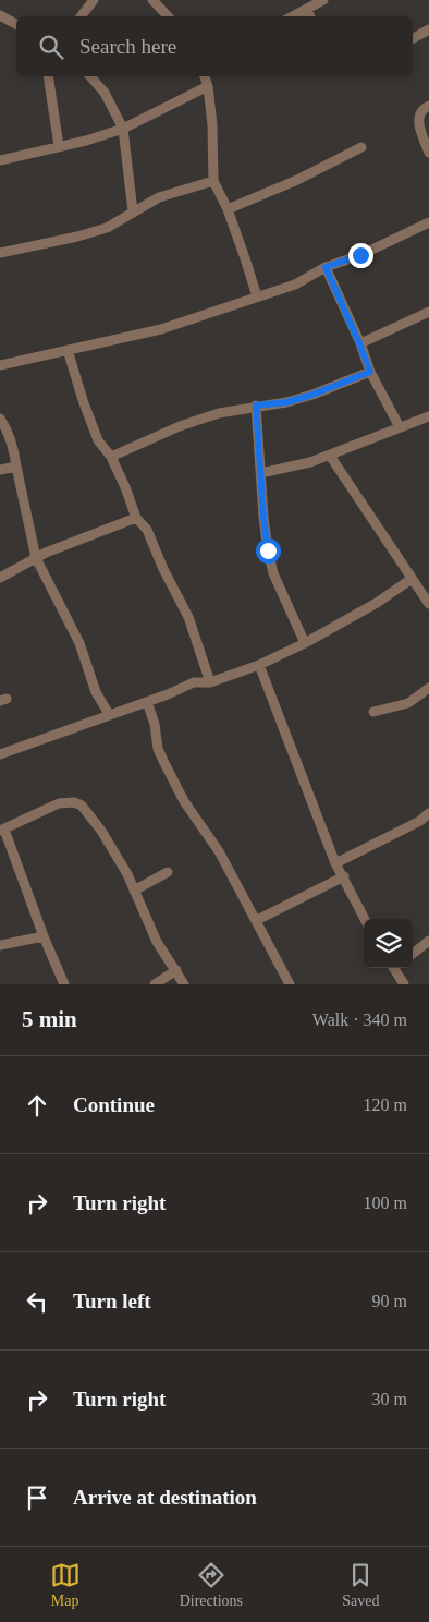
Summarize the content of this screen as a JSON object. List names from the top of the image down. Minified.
{"page":{"search":"Search here","heading":["5 min","Walk · 340 m"],"list":[["Continue","120 m"],["Turn right","100 m"],["Turn left","90 m"],["Turn right","30 m"],"Arrive at destination"],"nav":["Map","Directions","Saved"]}}
